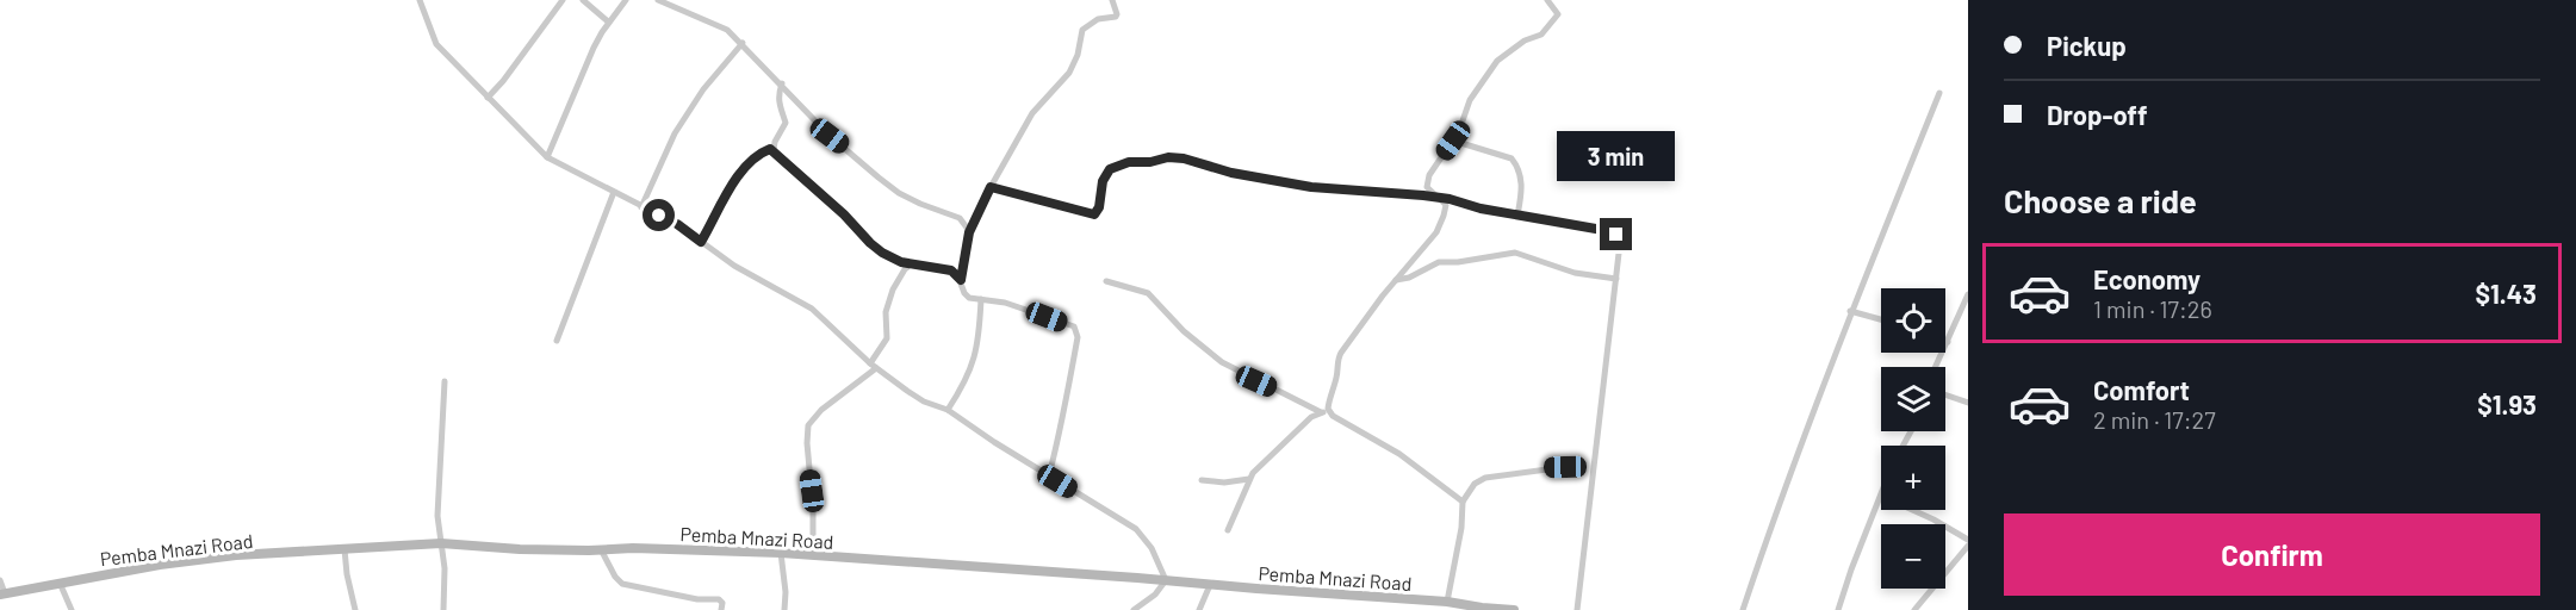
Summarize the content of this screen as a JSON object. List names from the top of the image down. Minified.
{"streets":{"main road":["Pemba Mnazi Road"]},"page":{"banner":["Pickup","Drop-off"],"bubble":"3 min","heading":"Choose a ride","list":[{"name":"Economy","note":"1 min · 17:26","value":"$1.43"},{"name":"Comfort","note":"2 min · 17:27","value":"$1.93"}],"map_buttons":["+","−"],"buttons":"Confirm"}}
